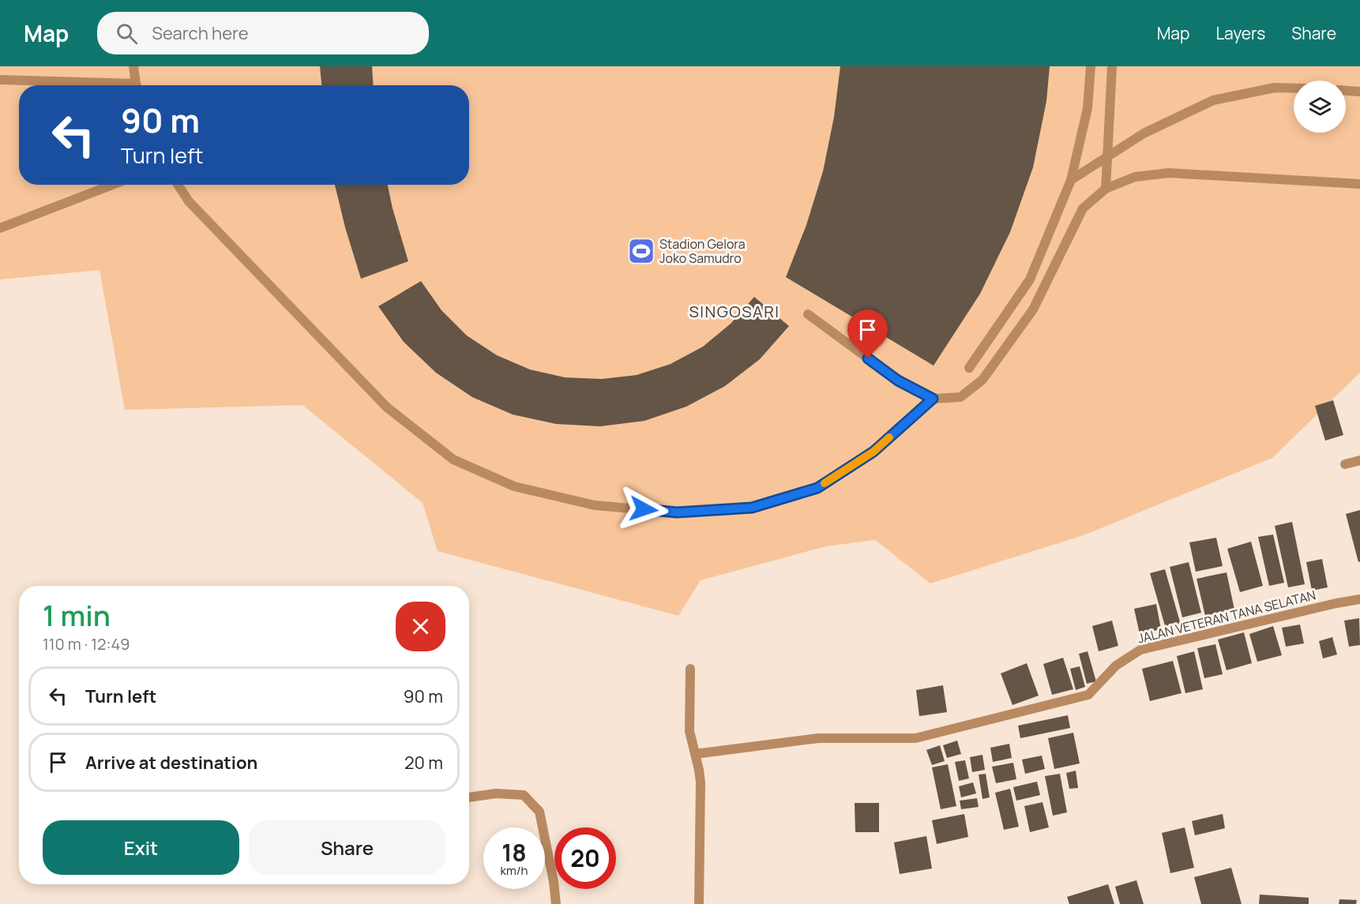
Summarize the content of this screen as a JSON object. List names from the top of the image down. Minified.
{"streets":{"street":["JALAN VETERAN TANA SELATAN"]},"districts":["SINGOSARI"],"places":{"sports":["Stadion Gelora Joko Samudro"]},"page":{"header":"Map","search":"Search here","nav":["Map","Layers","Share"],"turn":["90 m","Turn left"],"heading":["1 min","110 m · 12:49"],"list":[{"name":"Turn left","value":"90 m"},{"name":"Arrive at destination","value":"20 m"}],"buttons":["Exit","Share"],"speed":"18 km/h","limit":"20"}}
